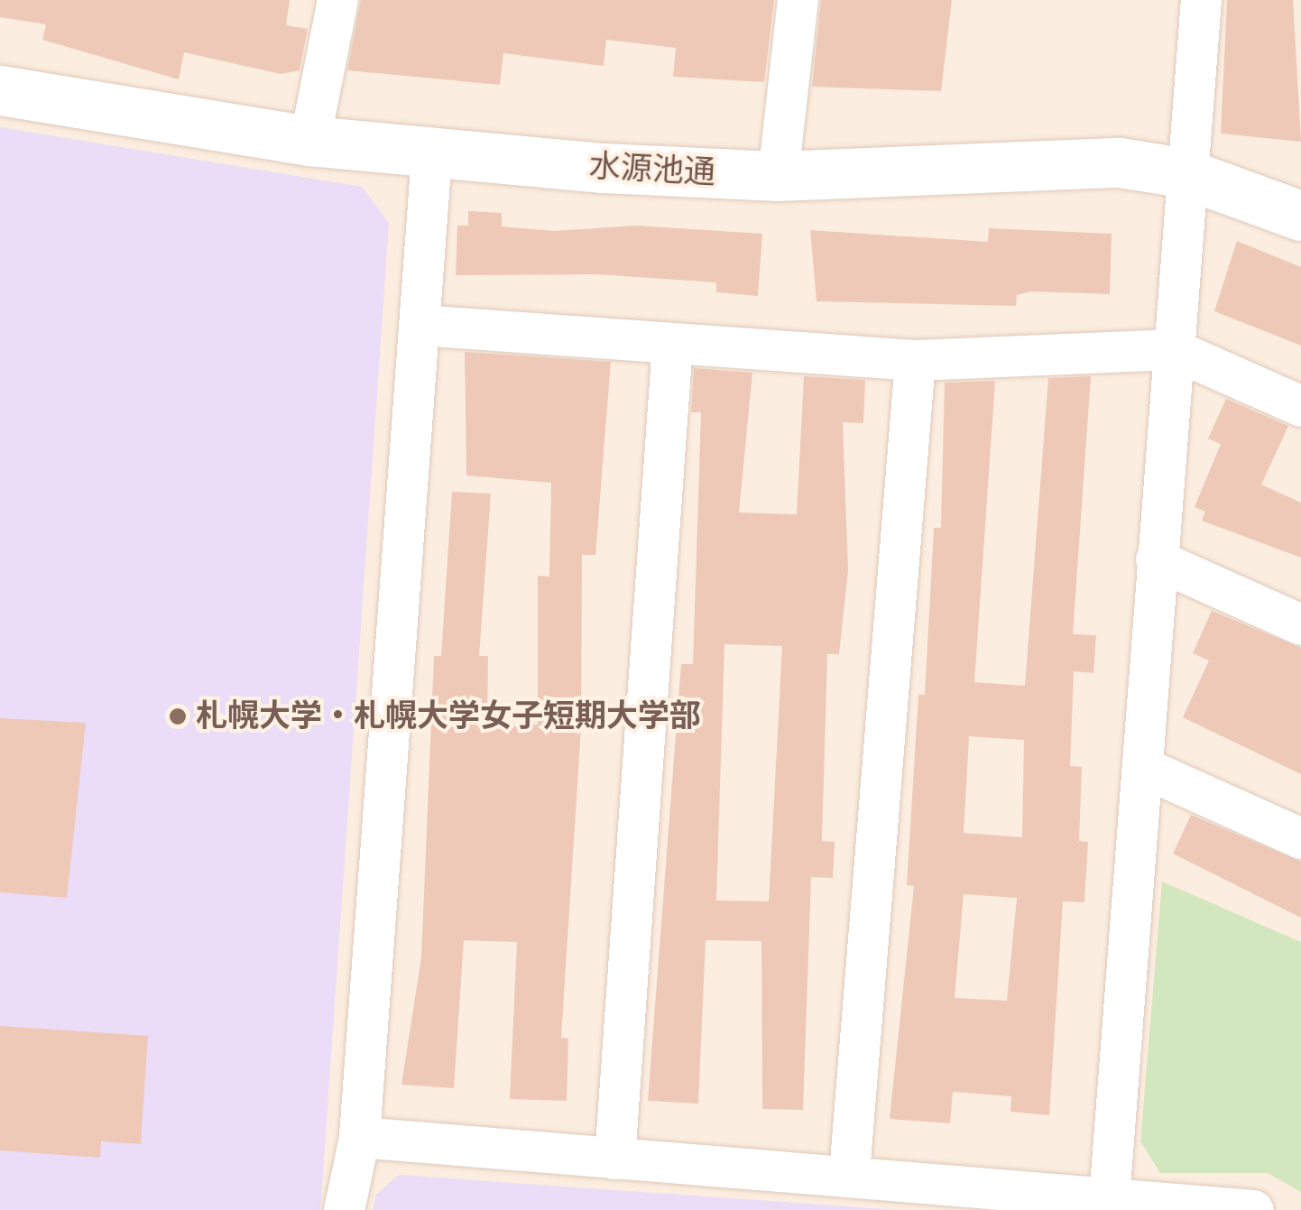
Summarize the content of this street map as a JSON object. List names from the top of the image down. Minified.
{"streets":{"street":["水源池通"]},"places":["札幌大学・札幌大学女子短期大学部"]}
